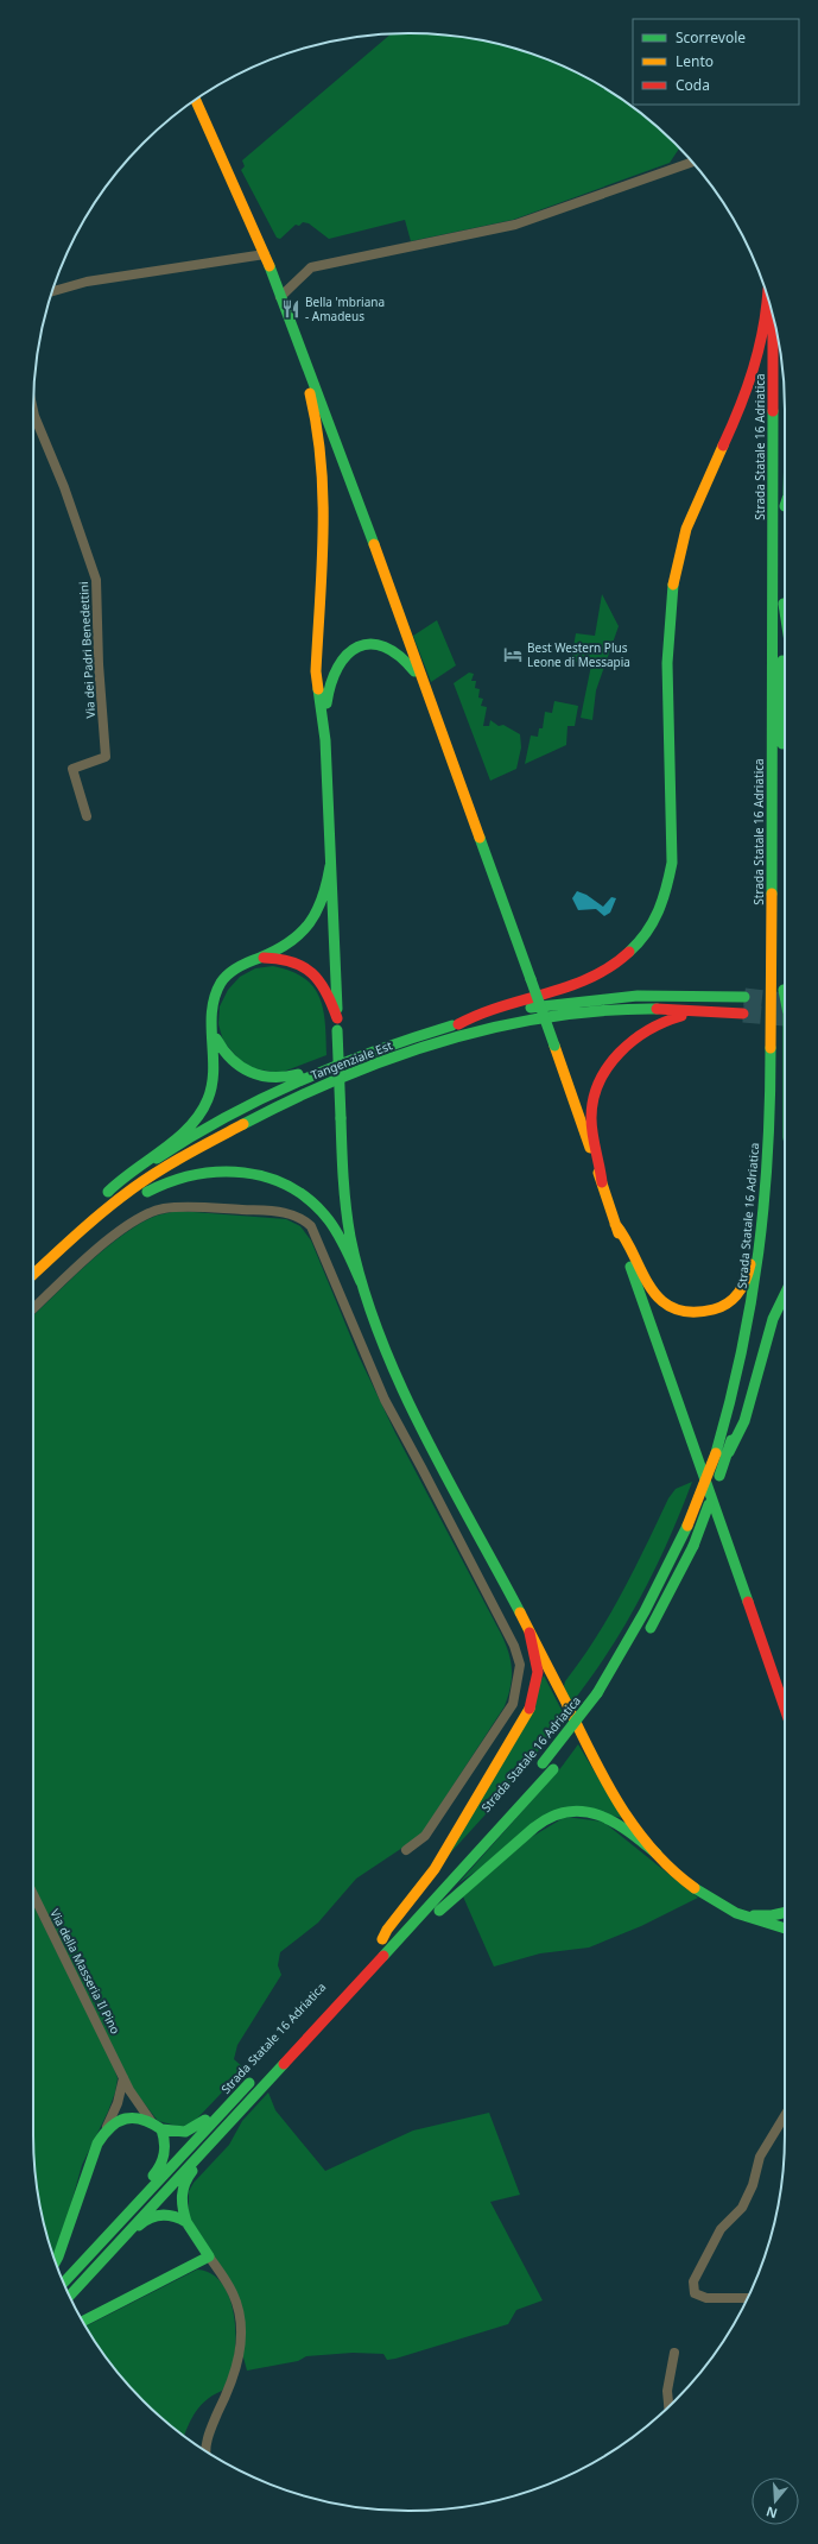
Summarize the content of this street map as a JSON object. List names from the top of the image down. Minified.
{"streets":{"main road":["Strada Statale 16 Adriatica","Tangenziale Est"],"street":["Via dei Padri Benedettini","Via della Masseria Il Pino"]},"places":{"restaurant":["Bella 'mbriana - Amadeus"],"hotel":["Best Western Plus Leone di Messapia"]},"legend":["Scorrevole","Lento","Coda"],"north":"bottom"}
